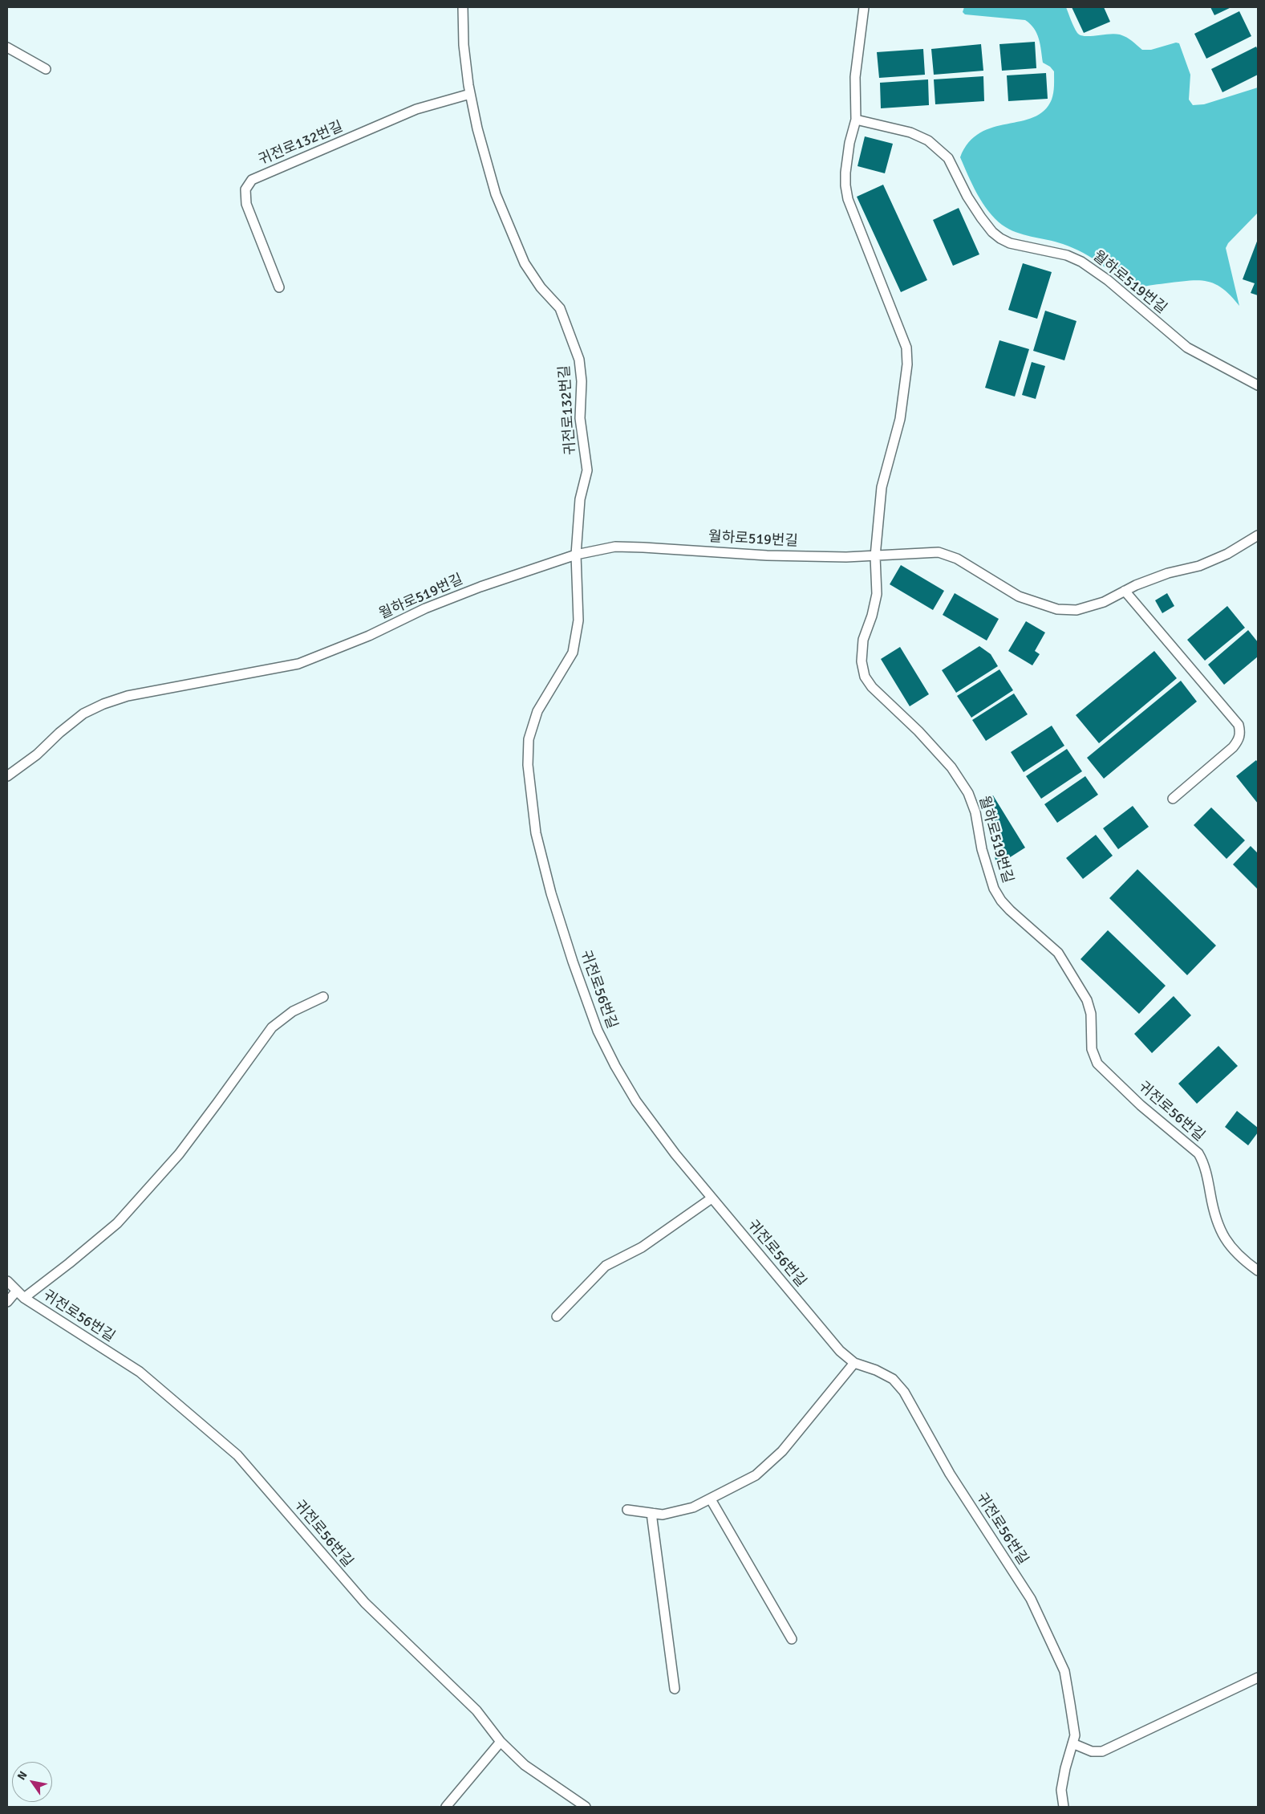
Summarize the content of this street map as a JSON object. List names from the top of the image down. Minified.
{"streets":{"lane":["귀전로132번길","월하로519번길","귀전로56번길"]},"crossings":[["귀전로132번길","월하로519번길"],["귀전로132번길","귀전로56번길"],["월하로519번길","귀전로56번길"]],"north":"top left"}
